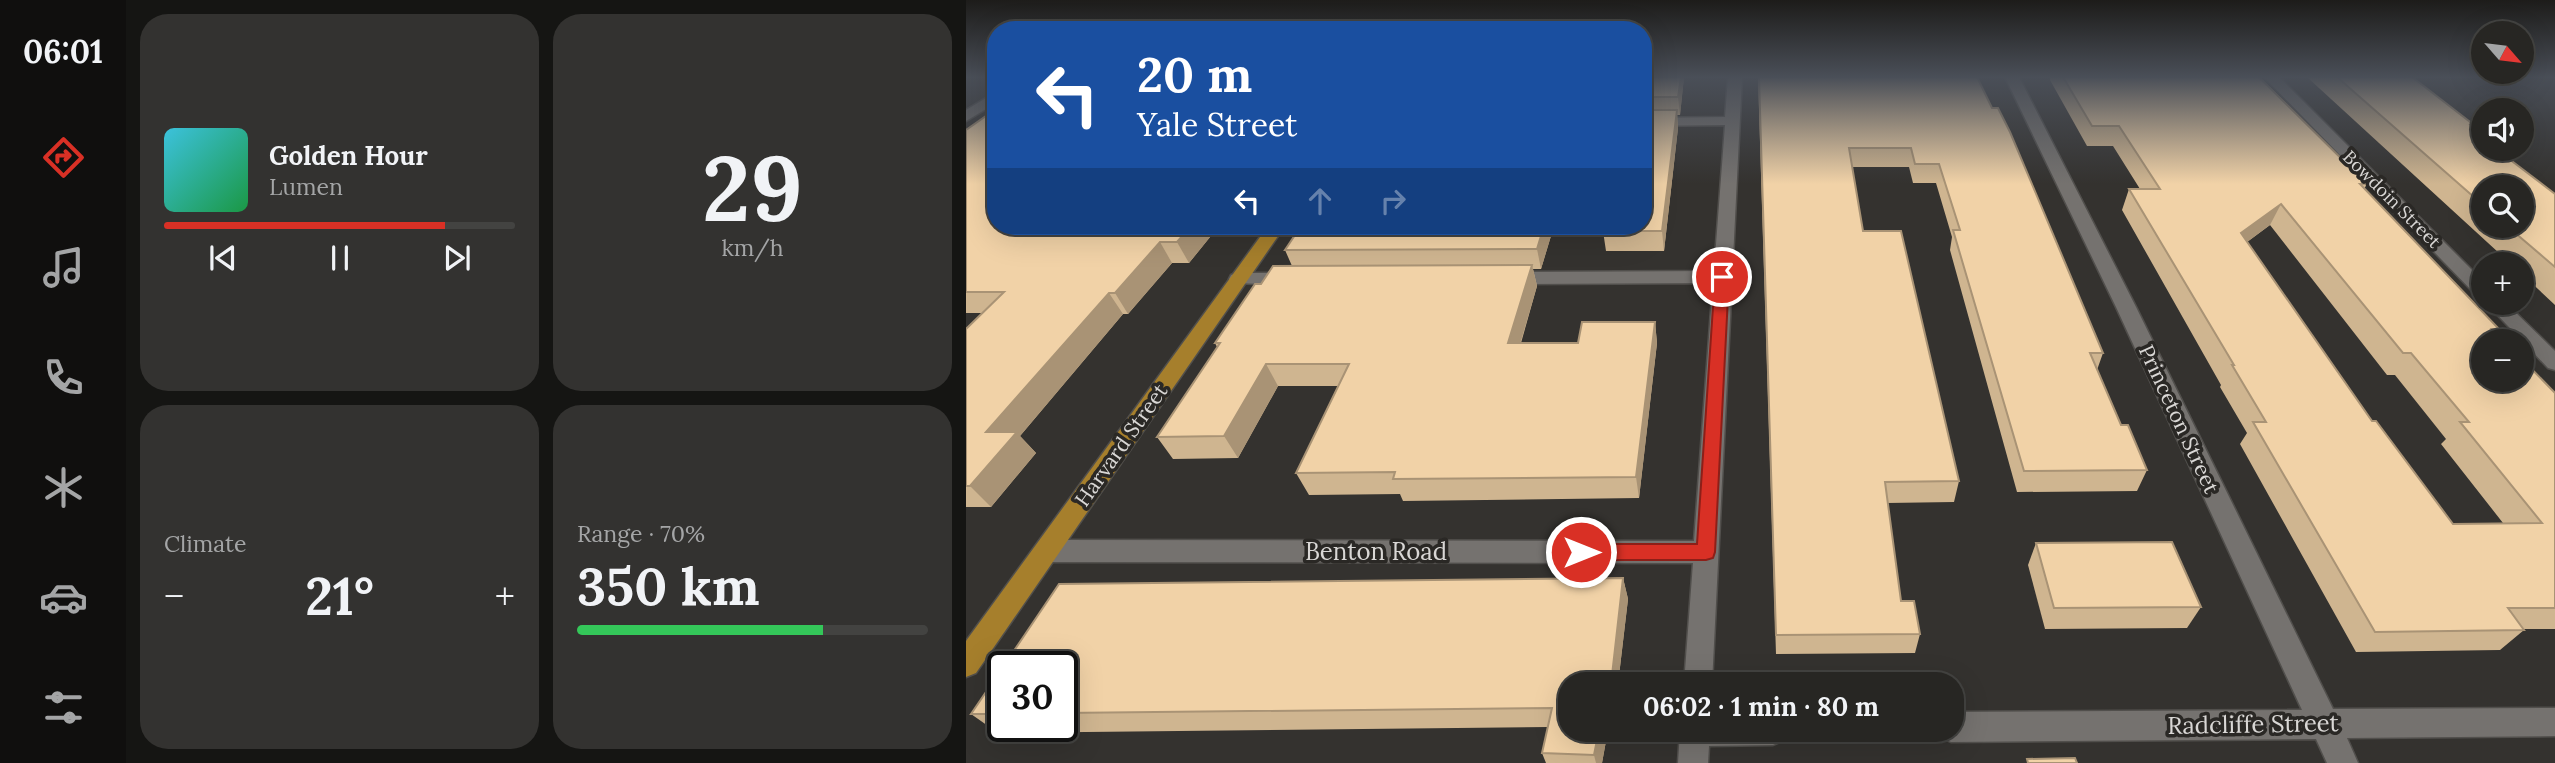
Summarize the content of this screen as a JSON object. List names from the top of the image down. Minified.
{"streets":{"main road":["Harvard Street"],"street":["Bowdoin Street","Princeton Street","Benton Road","Radcliffe Street"]},"crossings":[["Princeton Street","Radcliffe Street"],["Harvard Street","Benton Road"]],"north":"bottom right","page":{"tabs":"06:01","tile":[["29","km/h"],"Climate",["Range · 70%","350 km"]],"map_buttons":["+","−"],"turn":["20 m","Yale Street"],"song":["Golden Hour","Lumen"],"heat":["−","21°","+"],"limit":"30","trip":"06:02 · 1 min · 80 m"}}
